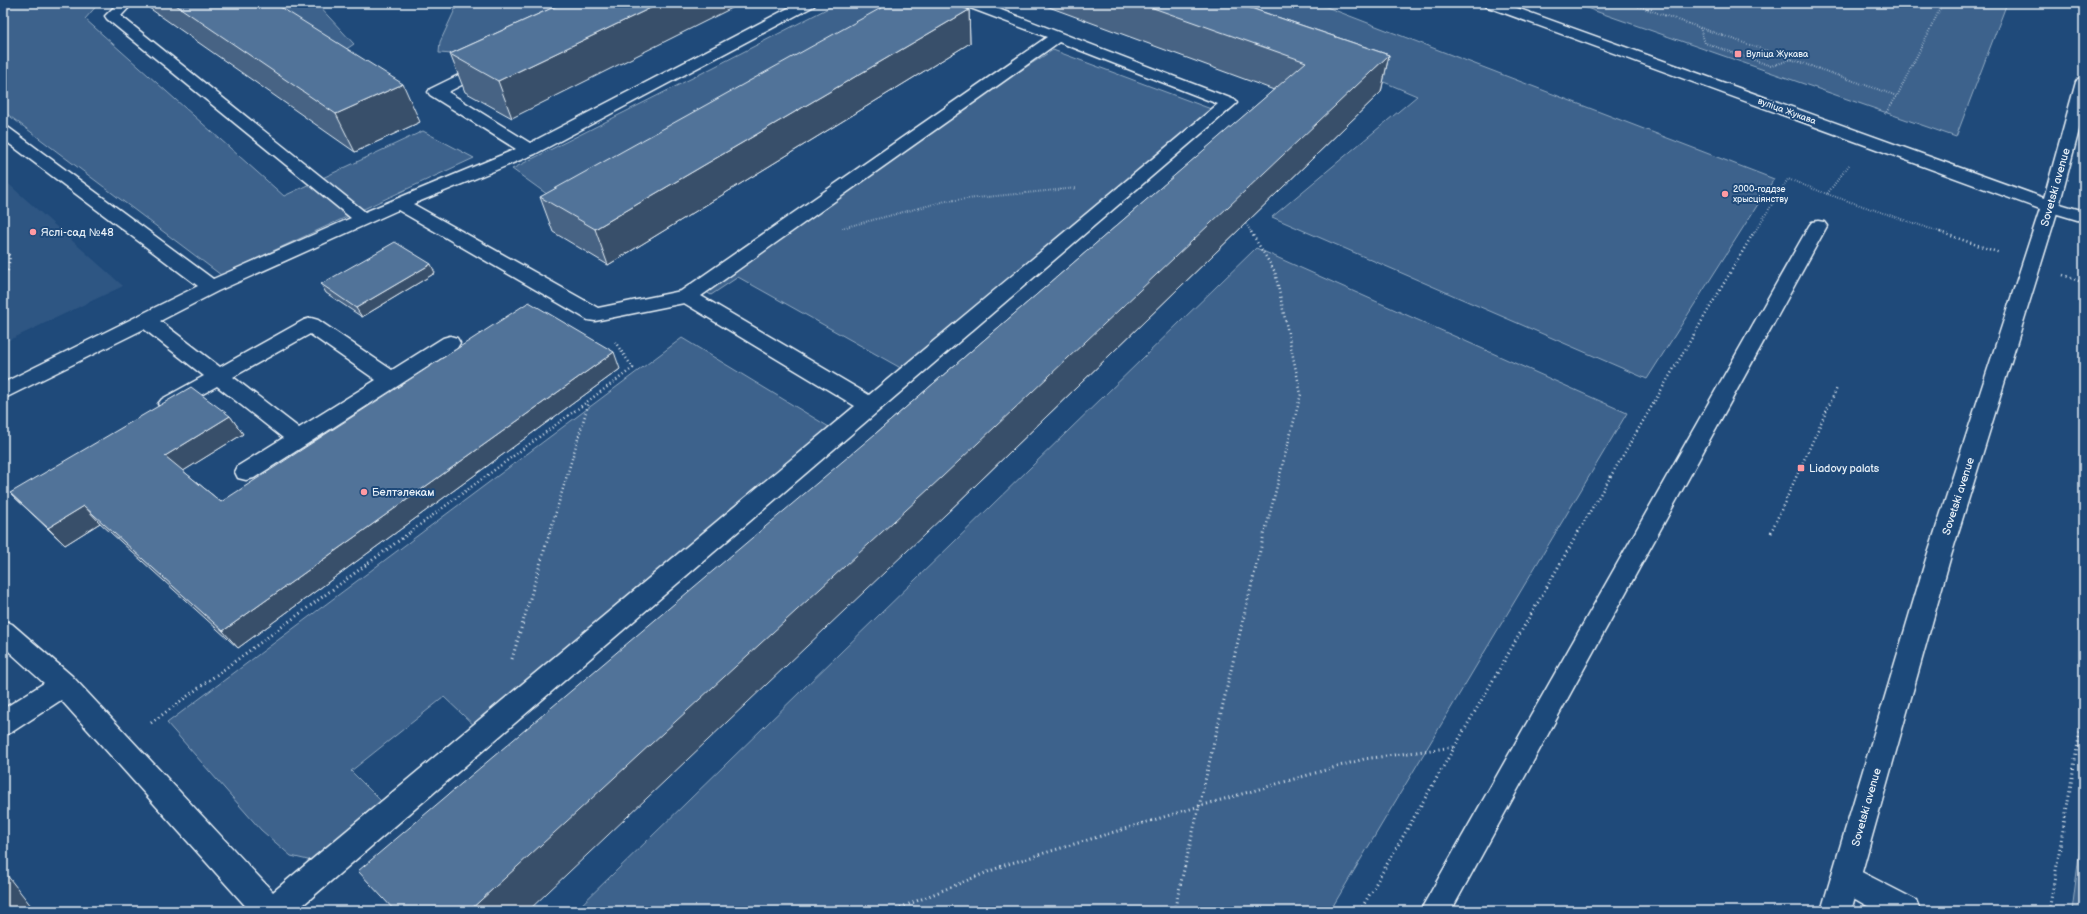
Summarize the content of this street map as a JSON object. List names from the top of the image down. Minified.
{"streets":{"main road":["вуліца Жукава","Sovetski avenue"]},"crossings":[["вуліца Жукава","Sovetski avenue"]],"places":{"transit":["Вуліца Жукава","Liadovy palats"],"other":["2000-годдзе хрысціянству","Яслі-сад №48","Белтэлекам"]}}
